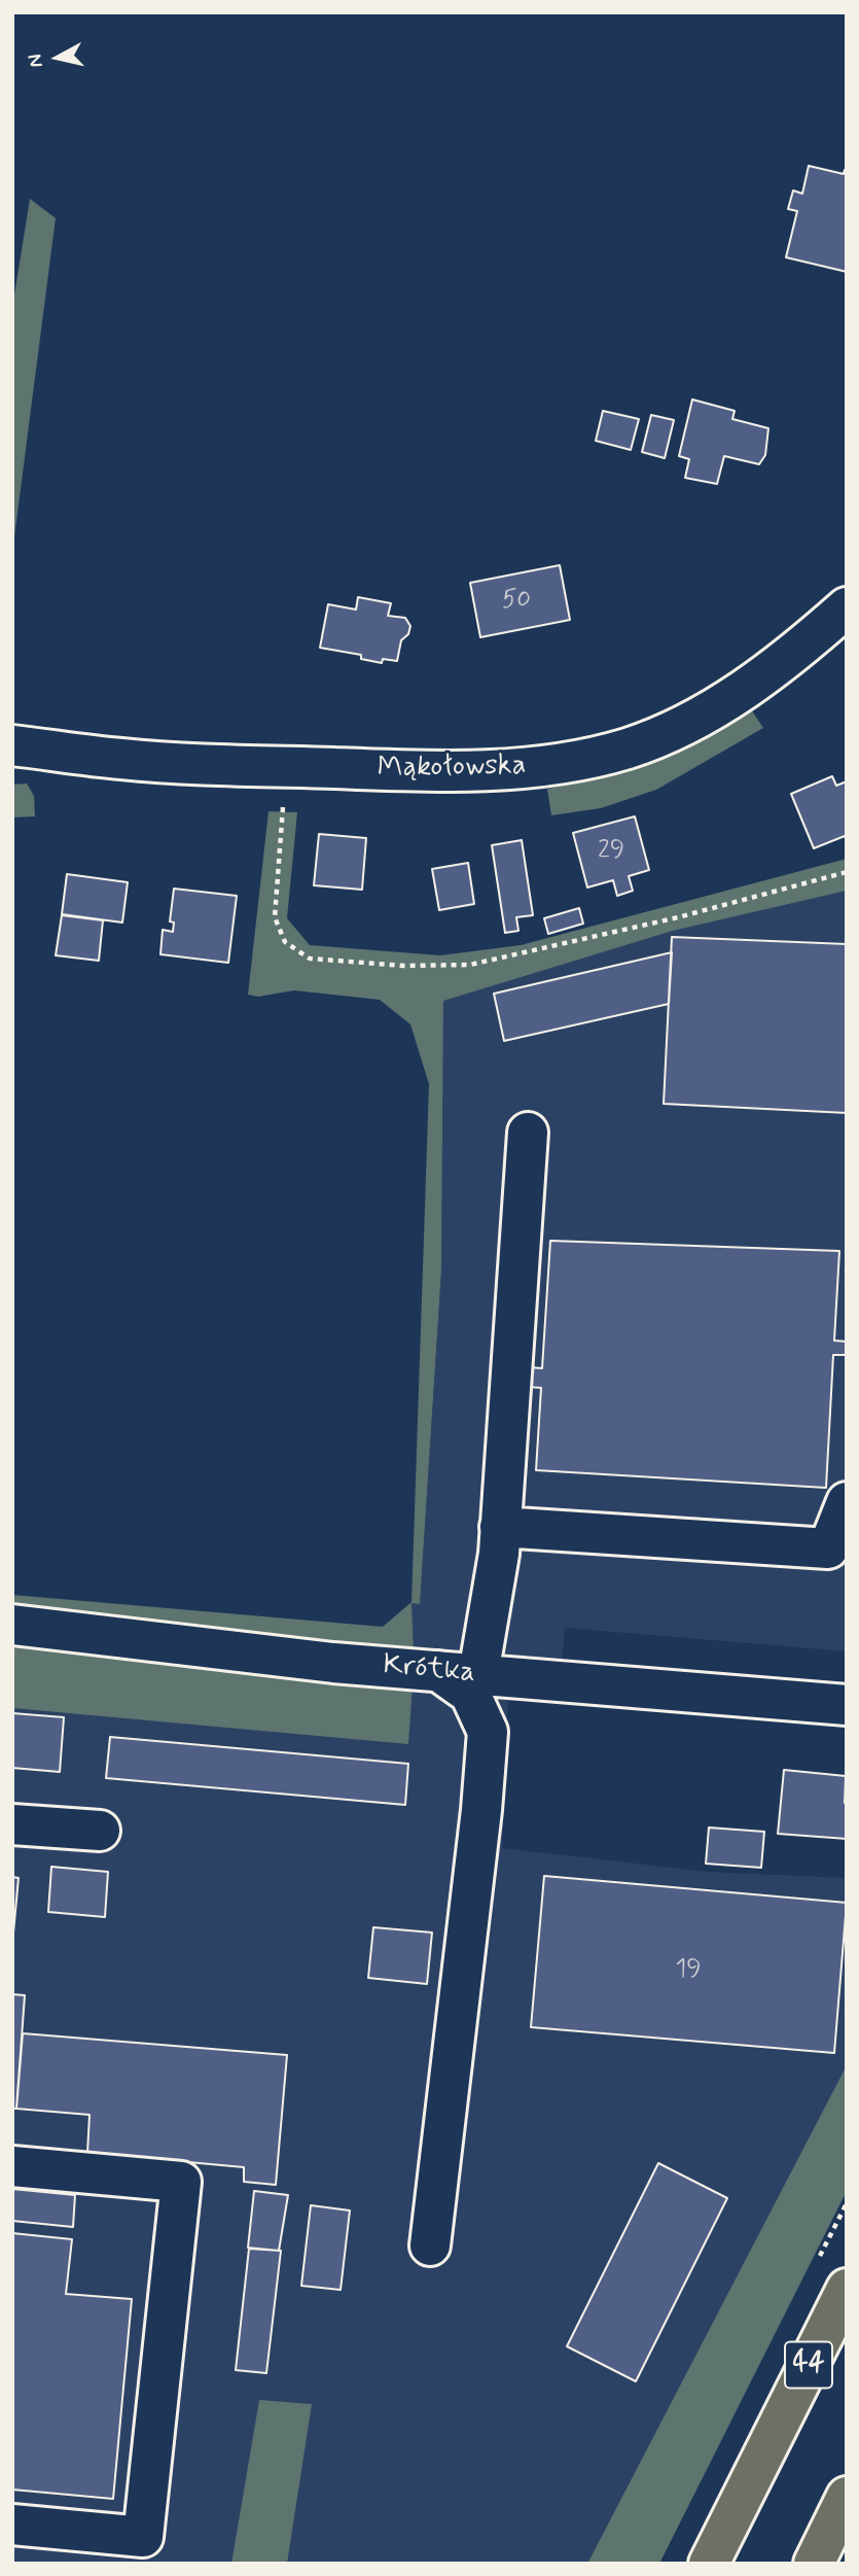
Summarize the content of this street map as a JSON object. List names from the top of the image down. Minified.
{"streets":{"main road":["44"],"street":["Mąkołowska","Krótka"]},"house_numbers":["50","29","19"],"north":"left"}
